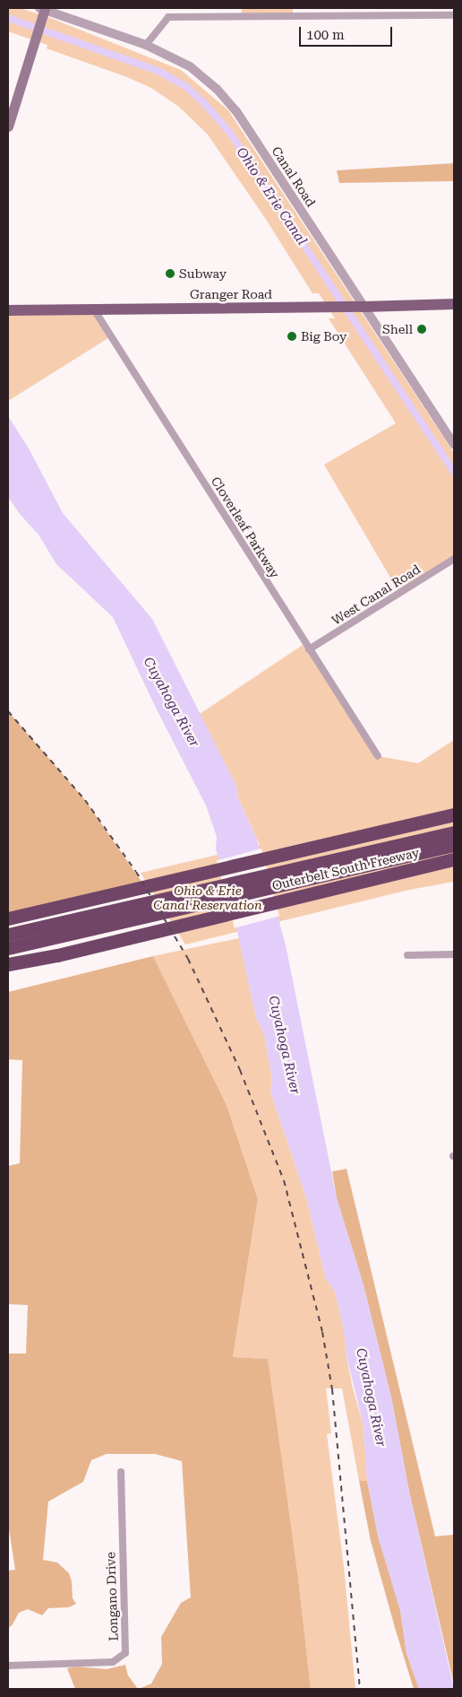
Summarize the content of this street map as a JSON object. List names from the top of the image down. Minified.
{"streets":{"highway":["Outerbelt South Freeway"],"main road":["Granger Road"],"street":["Canal Road","Cloverleaf Parkway","West Canal Road","Longano Drive"]},"crossings":[["Canal Road","Granger Road"],["Granger Road","Cloverleaf Parkway"],["Cloverleaf Parkway","West Canal Road"]],"water":["Ohio & Erie Canal","Cuyahoga River"],"parks":["Ohio & Erie Canal Reservation"],"places":["Subway","Shell","Big Boy"],"scale_bar":"100 m"}
